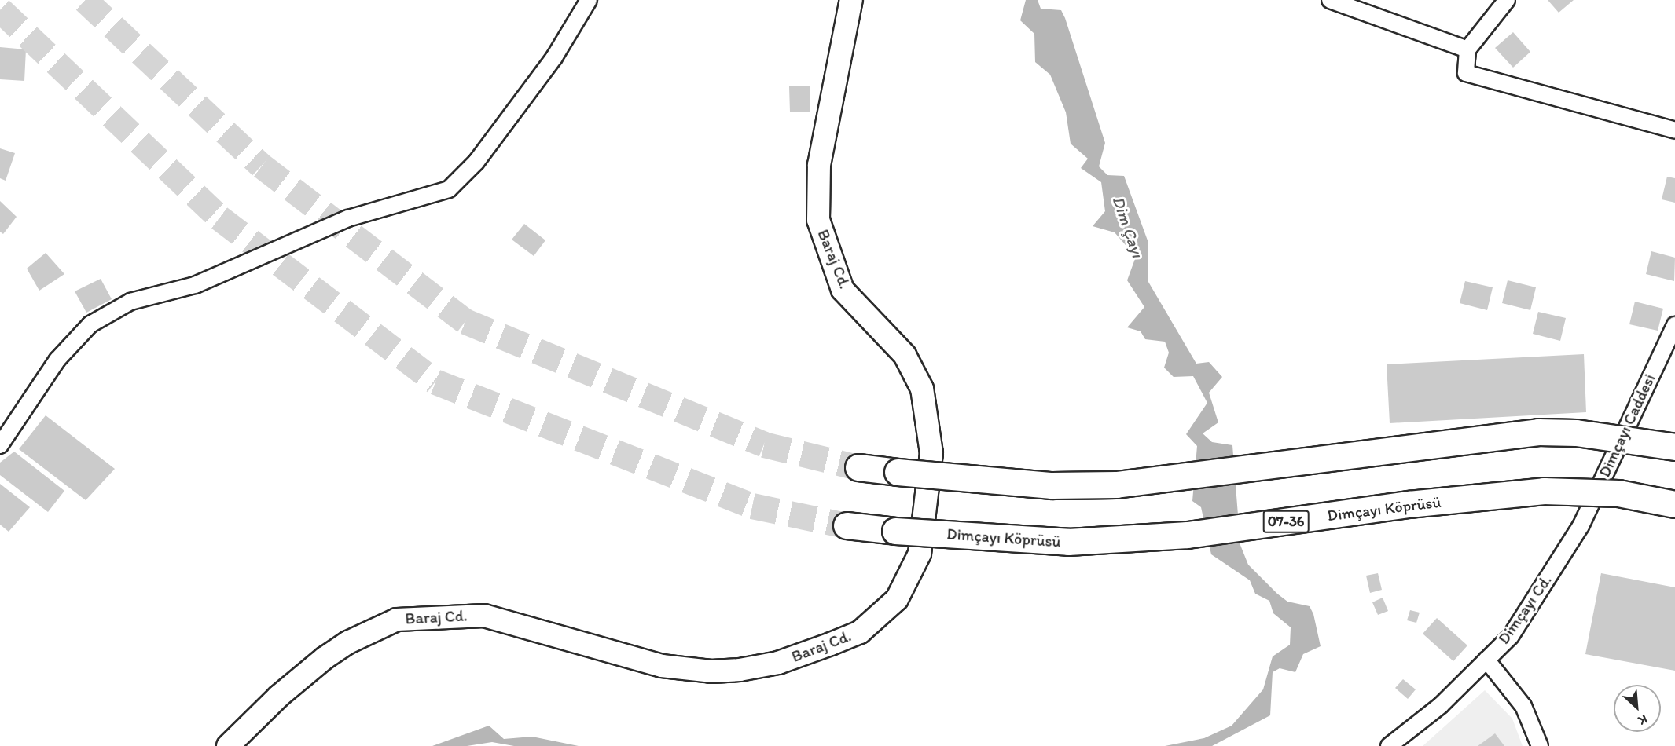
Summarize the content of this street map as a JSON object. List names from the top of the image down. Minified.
{"streets":{"highway":["Dimçayı Köprüsü","07-36"],"street":["Baraj Cd.","Dimçayı Caddesi","Dimçayı Cd."]},"crossings":[["Dimçayı Caddesi","Dimçayı Cd."]],"water":["Dim Çayı"],"north":"bottom right"}
